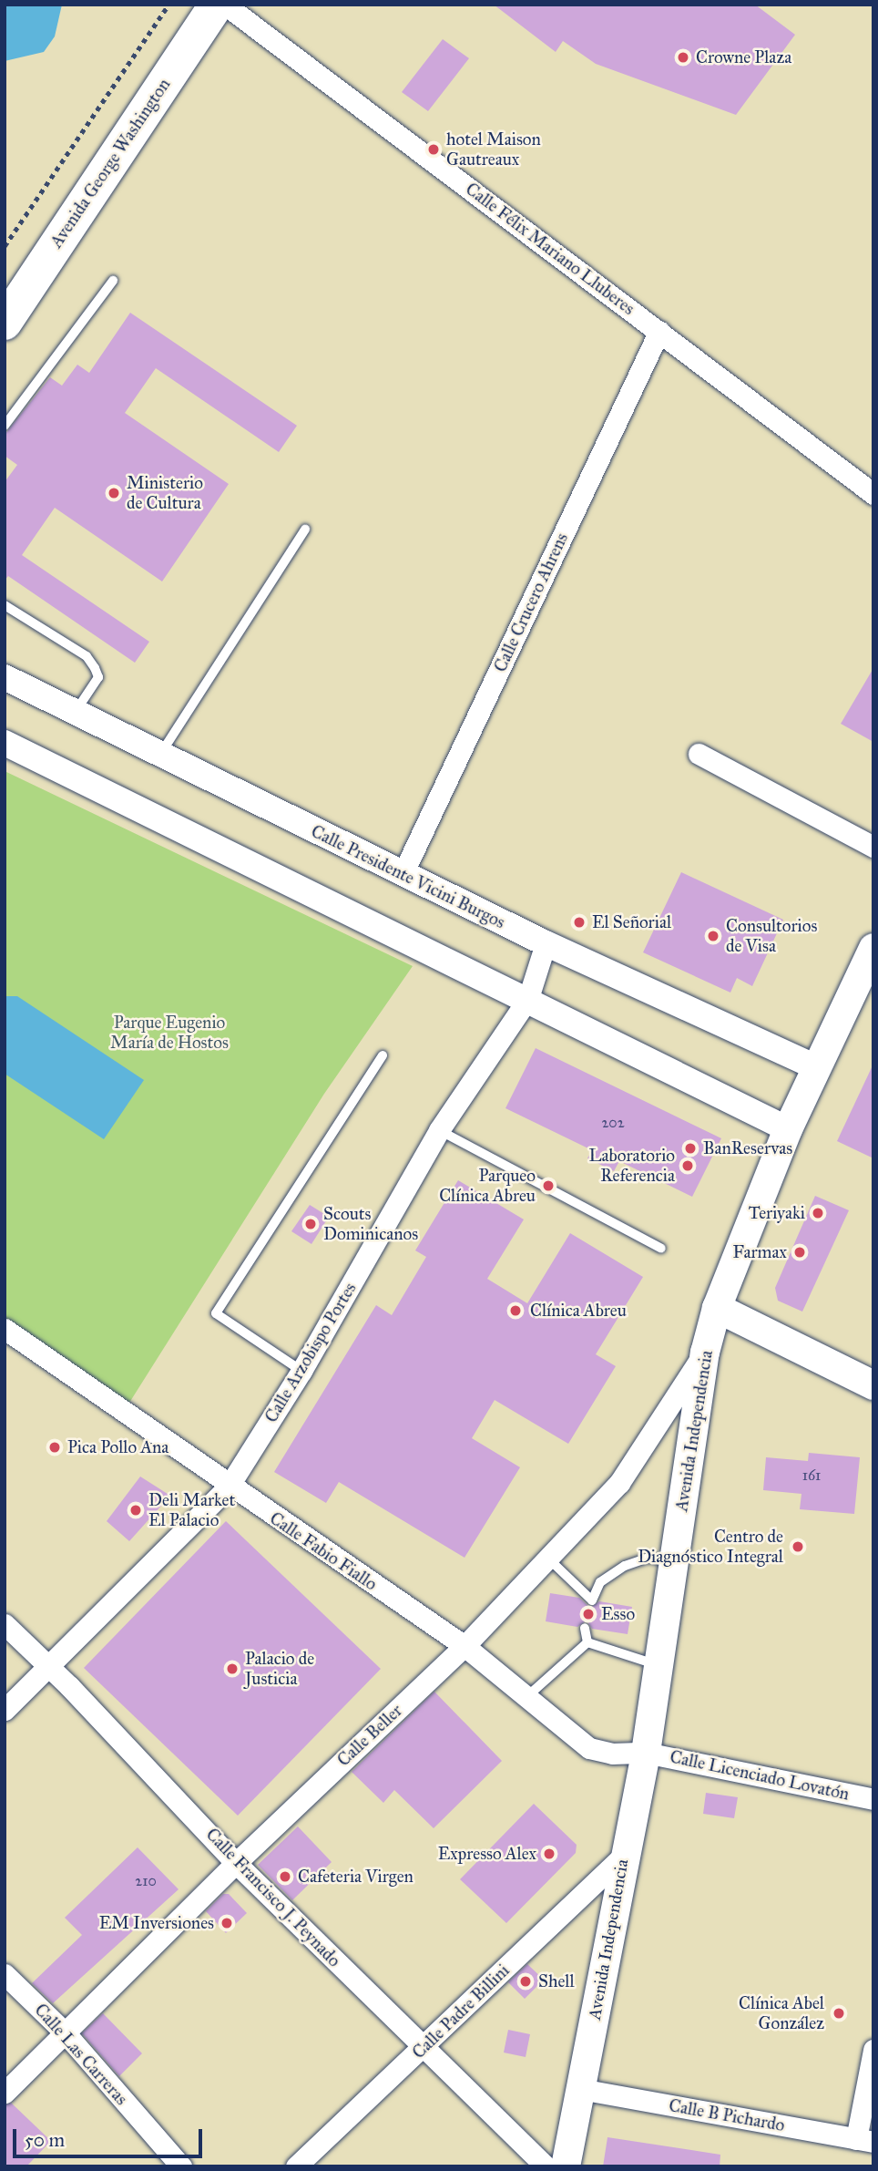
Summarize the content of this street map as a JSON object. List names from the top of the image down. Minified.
{"streets":{"highway":["Avenida George Washington"],"main road":["Avenida Independencia"],"street":["Calle Félix Mariano Lluberes","Calle Crucero Ahrens","Calle Presidente Vicini Burgos","Calle Arzobispo Portes","Calle Fabio Fiallo","Calle Beller","Calle Licenciado Lovatón","Calle Francisco J. Peynado","Calle Padre Billini","Calle Las Carreras","Calle B Pichardo"]},"crossings":[["Calle Félix Mariano Lluberes","Calle Crucero Ahrens"],["Calle Crucero Ahrens","Calle Presidente Vicini Burgos"],["Calle Presidente Vicini Burgos","Calle Arzobispo Portes"],["Calle Presidente Vicini Burgos","Avenida Independencia"],["Calle Arzobispo Portes","Calle Fabio Fiallo"],["Calle Arzobispo Portes","Calle Francisco J. Peynado"],["Avenida Independencia","Calle Fabio Fiallo"],["Avenida Independencia","Calle Beller"],["Avenida Independencia","Calle Licenciado Lovatón"],["Avenida Independencia","Calle Padre Billini"],["Avenida Independencia","Calle B Pichardo"],["Calle Fabio Fiallo","Calle Beller"],["Calle Fabio Fiallo","Calle Licenciado Lovatón"],["Calle Beller","Calle Francisco J. Peynado"],["Calle Beller","Calle Las Carreras"],["Calle Francisco J. Peynado","Calle Padre Billini"]],"parks":["Parque Eugenio María de Hostos"],"places":["Crowne Plaza","hotel Maison Gautreaux","Ministerio de Cultura","El Señorial","Consultorios de Visa","BanReservas","Laboratorio Referencia","Parqueo Clínica Abreu","Teriyaki","Scouts Dominicanos","Farmax","Clínica Abreu","Pica Pollo Ana","Deli Market El Palacio","Centro de Diagnóstico Integral","Esso","Palacio de Justicia","Expresso Alex","Cafeteria Virgen","EM Inversiones","Shell","Clínica Abel González"],"house_numbers":["202","161","210"],"scale_bar":"50 m"}
